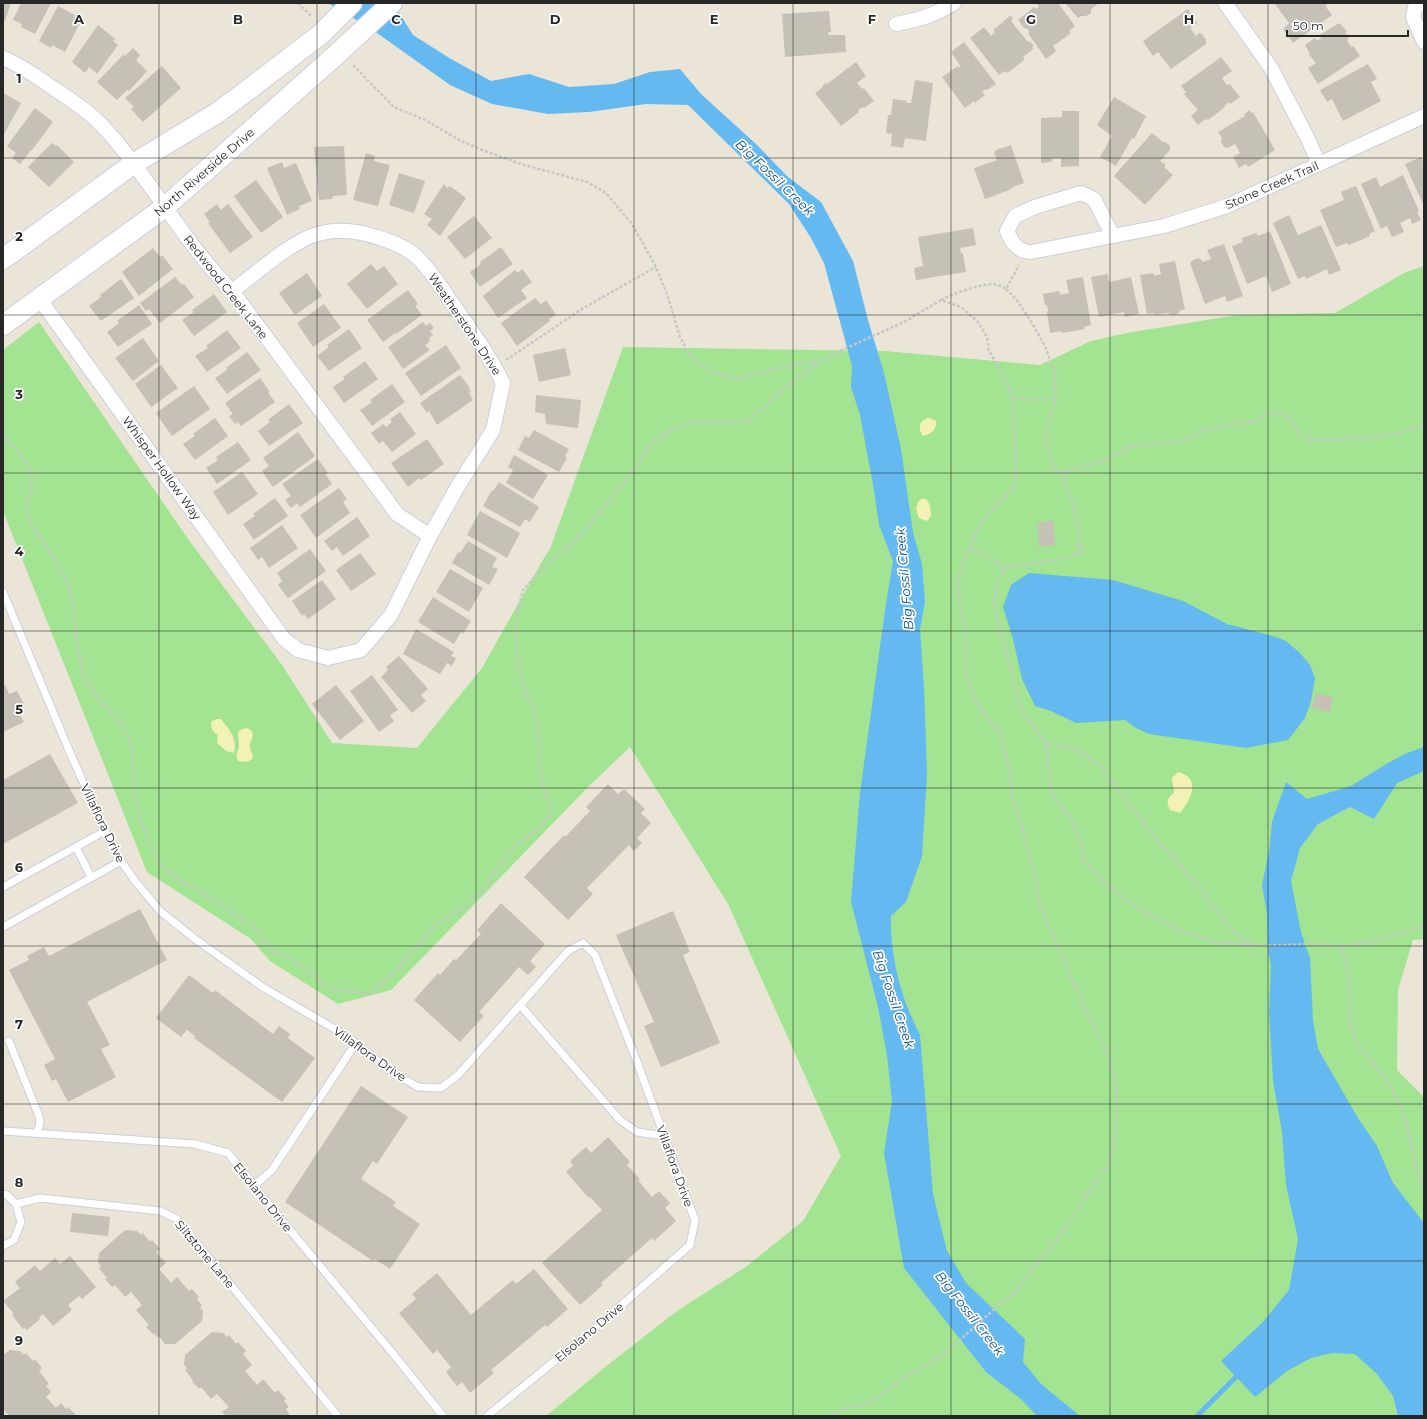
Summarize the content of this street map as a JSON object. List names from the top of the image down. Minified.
{"streets":{"main road":["North Riverside Drive"],"street":["Stone Creek Trail","Redwood Creek Lane","Weatherstone Drive","Whisper Hollow Way"],"lane":["Villaflora Drive","Elsolano Drive","Siltstone Lane"]},"crossings":[["North Riverside Drive","Redwood Creek Lane"],["North Riverside Drive","Whisper Hollow Way"],["Redwood Creek Lane","Weatherstone Drive"],["Weatherstone Drive","Whisper Hollow Way"],["Villaflora Drive","Elsolano Drive"]],"water":["Big Fossil Creek"],"scale_bar":"50 m","grid":{"columns":["A","B","C","D","E","F","G","H"],"rows":["1","2","3","4","5","6","7","8","9"]}}
